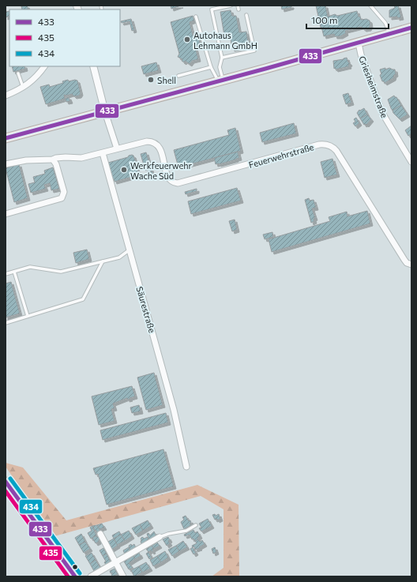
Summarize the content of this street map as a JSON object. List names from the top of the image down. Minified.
{"streets":{"street":["Griesheimstraße","Feuerwehrstraße","Säurestraße"]},"places":["Autohaus Lehmann GmbH","Shell","Werkfeuerwehr Wache Süd"],"lines":["transit line 433","transit line 434","transit line 435"],"legend":["433","435","434"],"scale_bar":"100 m"}
